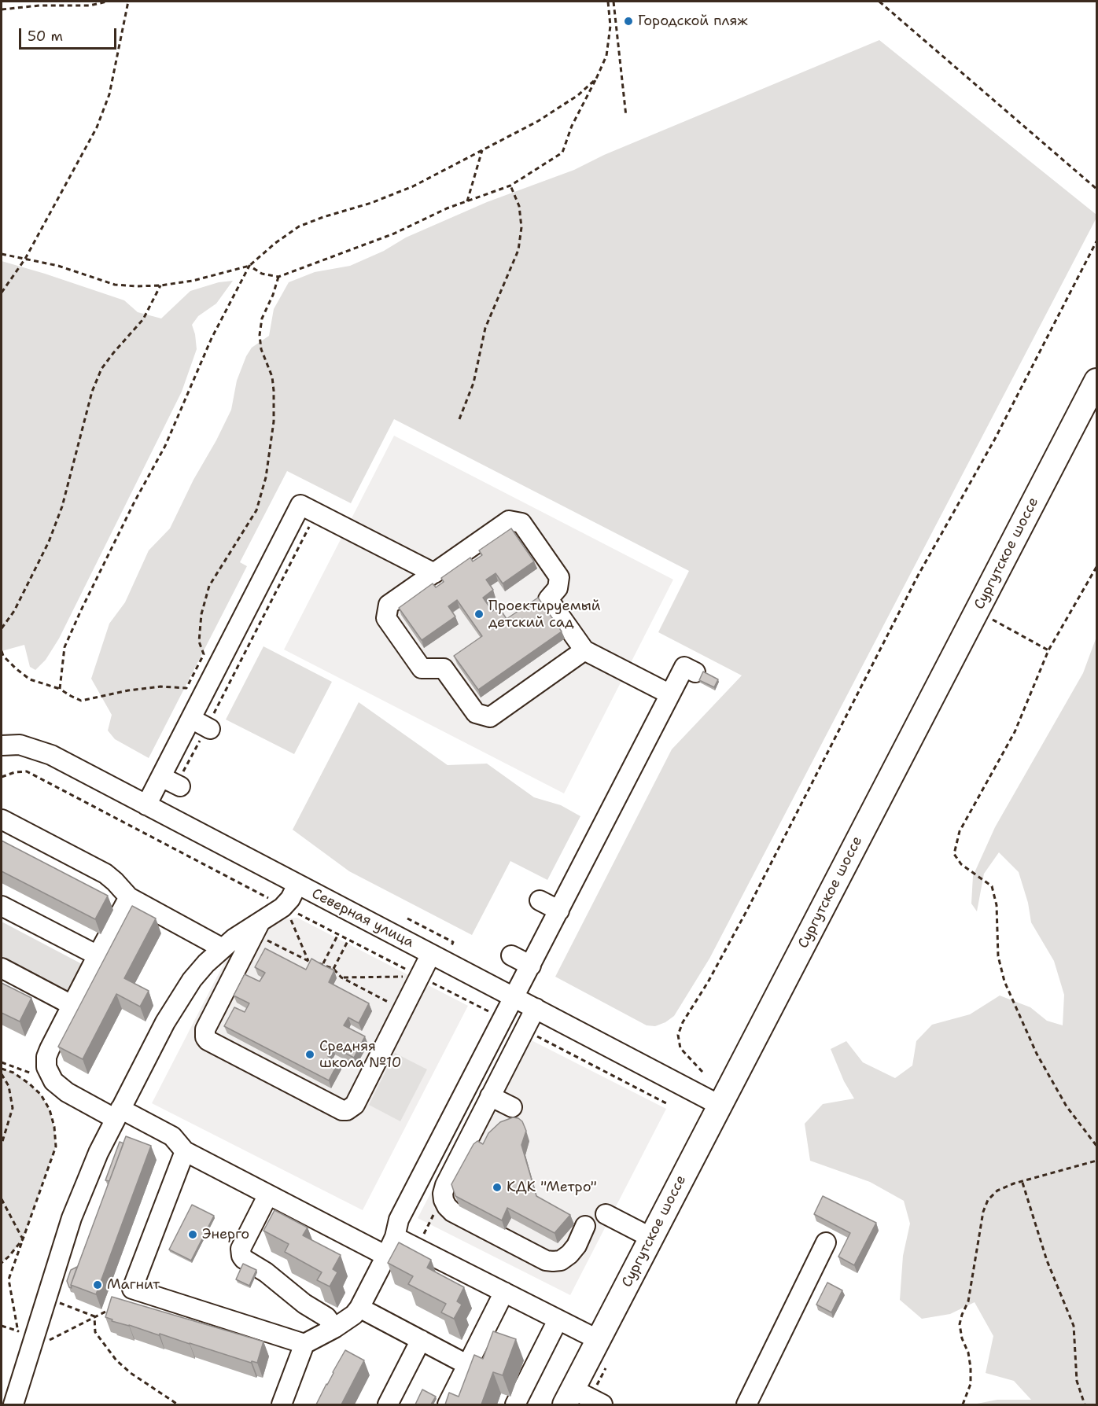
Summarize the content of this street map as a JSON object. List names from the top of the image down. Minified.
{"streets":{"main road":["Сургутское шоссе"],"street":["Северная улица"]},"crossings":[["Сургутское шоссе","Северная улица"]],"places":["Городской пляж","Проектируемый детский сад","Средняя школа №10","КДК \"Метро\"","Энерго","Магнит"],"scale_bar":"50 m"}
